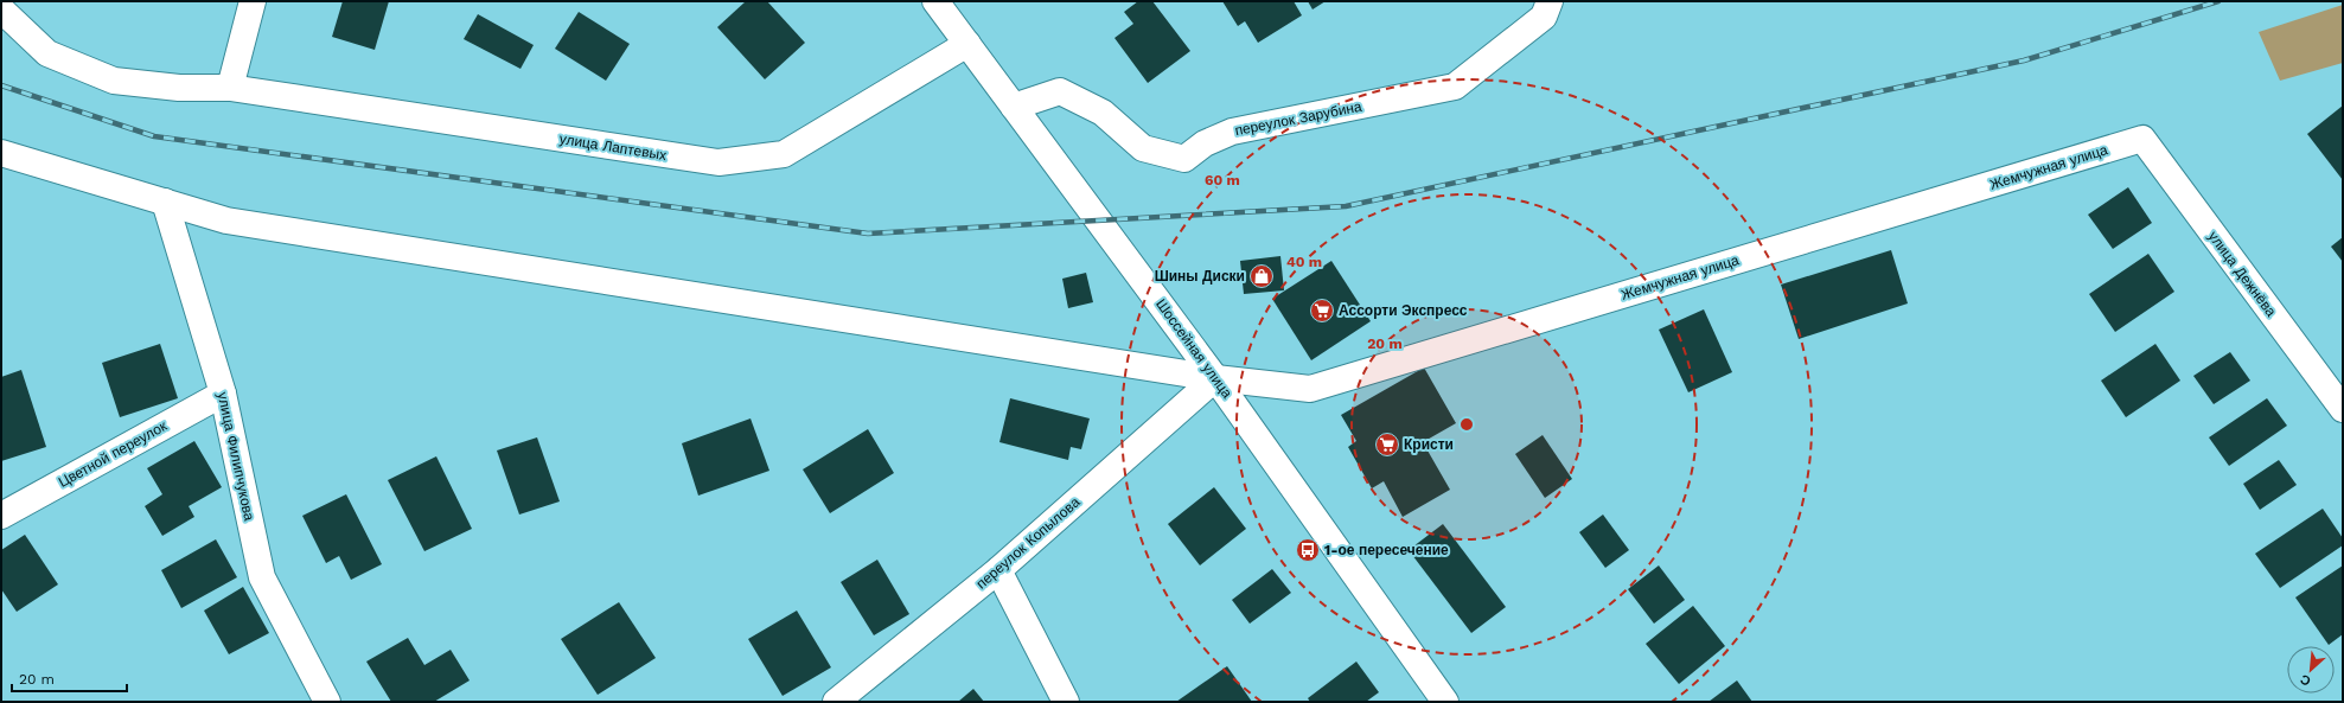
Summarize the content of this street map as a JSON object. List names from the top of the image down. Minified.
{"streets":{"street":["переулок Зарубина","улица Лаптевых","Жемчужная улица","улица Дежнёва","Шоссейная улица","Цветной переулок","улица Филипчукова","переулок Копылова"]},"crossings":[["переулок Зарубина","Шоссейная улица"],["улица Лаптевых","Шоссейная улица"],["Жемчужная улица","улица Дежнёва"],["Жемчужная улица","Шоссейная улица"],["Жемчужная улица","улица Филипчукова"],["Жемчужная улица","переулок Копылова"],["Шоссейная улица","переулок Копылова"],["Цветной переулок","улица Филипчукова"]],"places":{"shop":["Шины Диски"],"supermarket":["Ассорти Экспресс","Кристи"],"bus stop":["1-ое пересечение"]},"scale_bar":"20 m","north":"bottom left","rings":["60 m","40 m","20 m"]}
